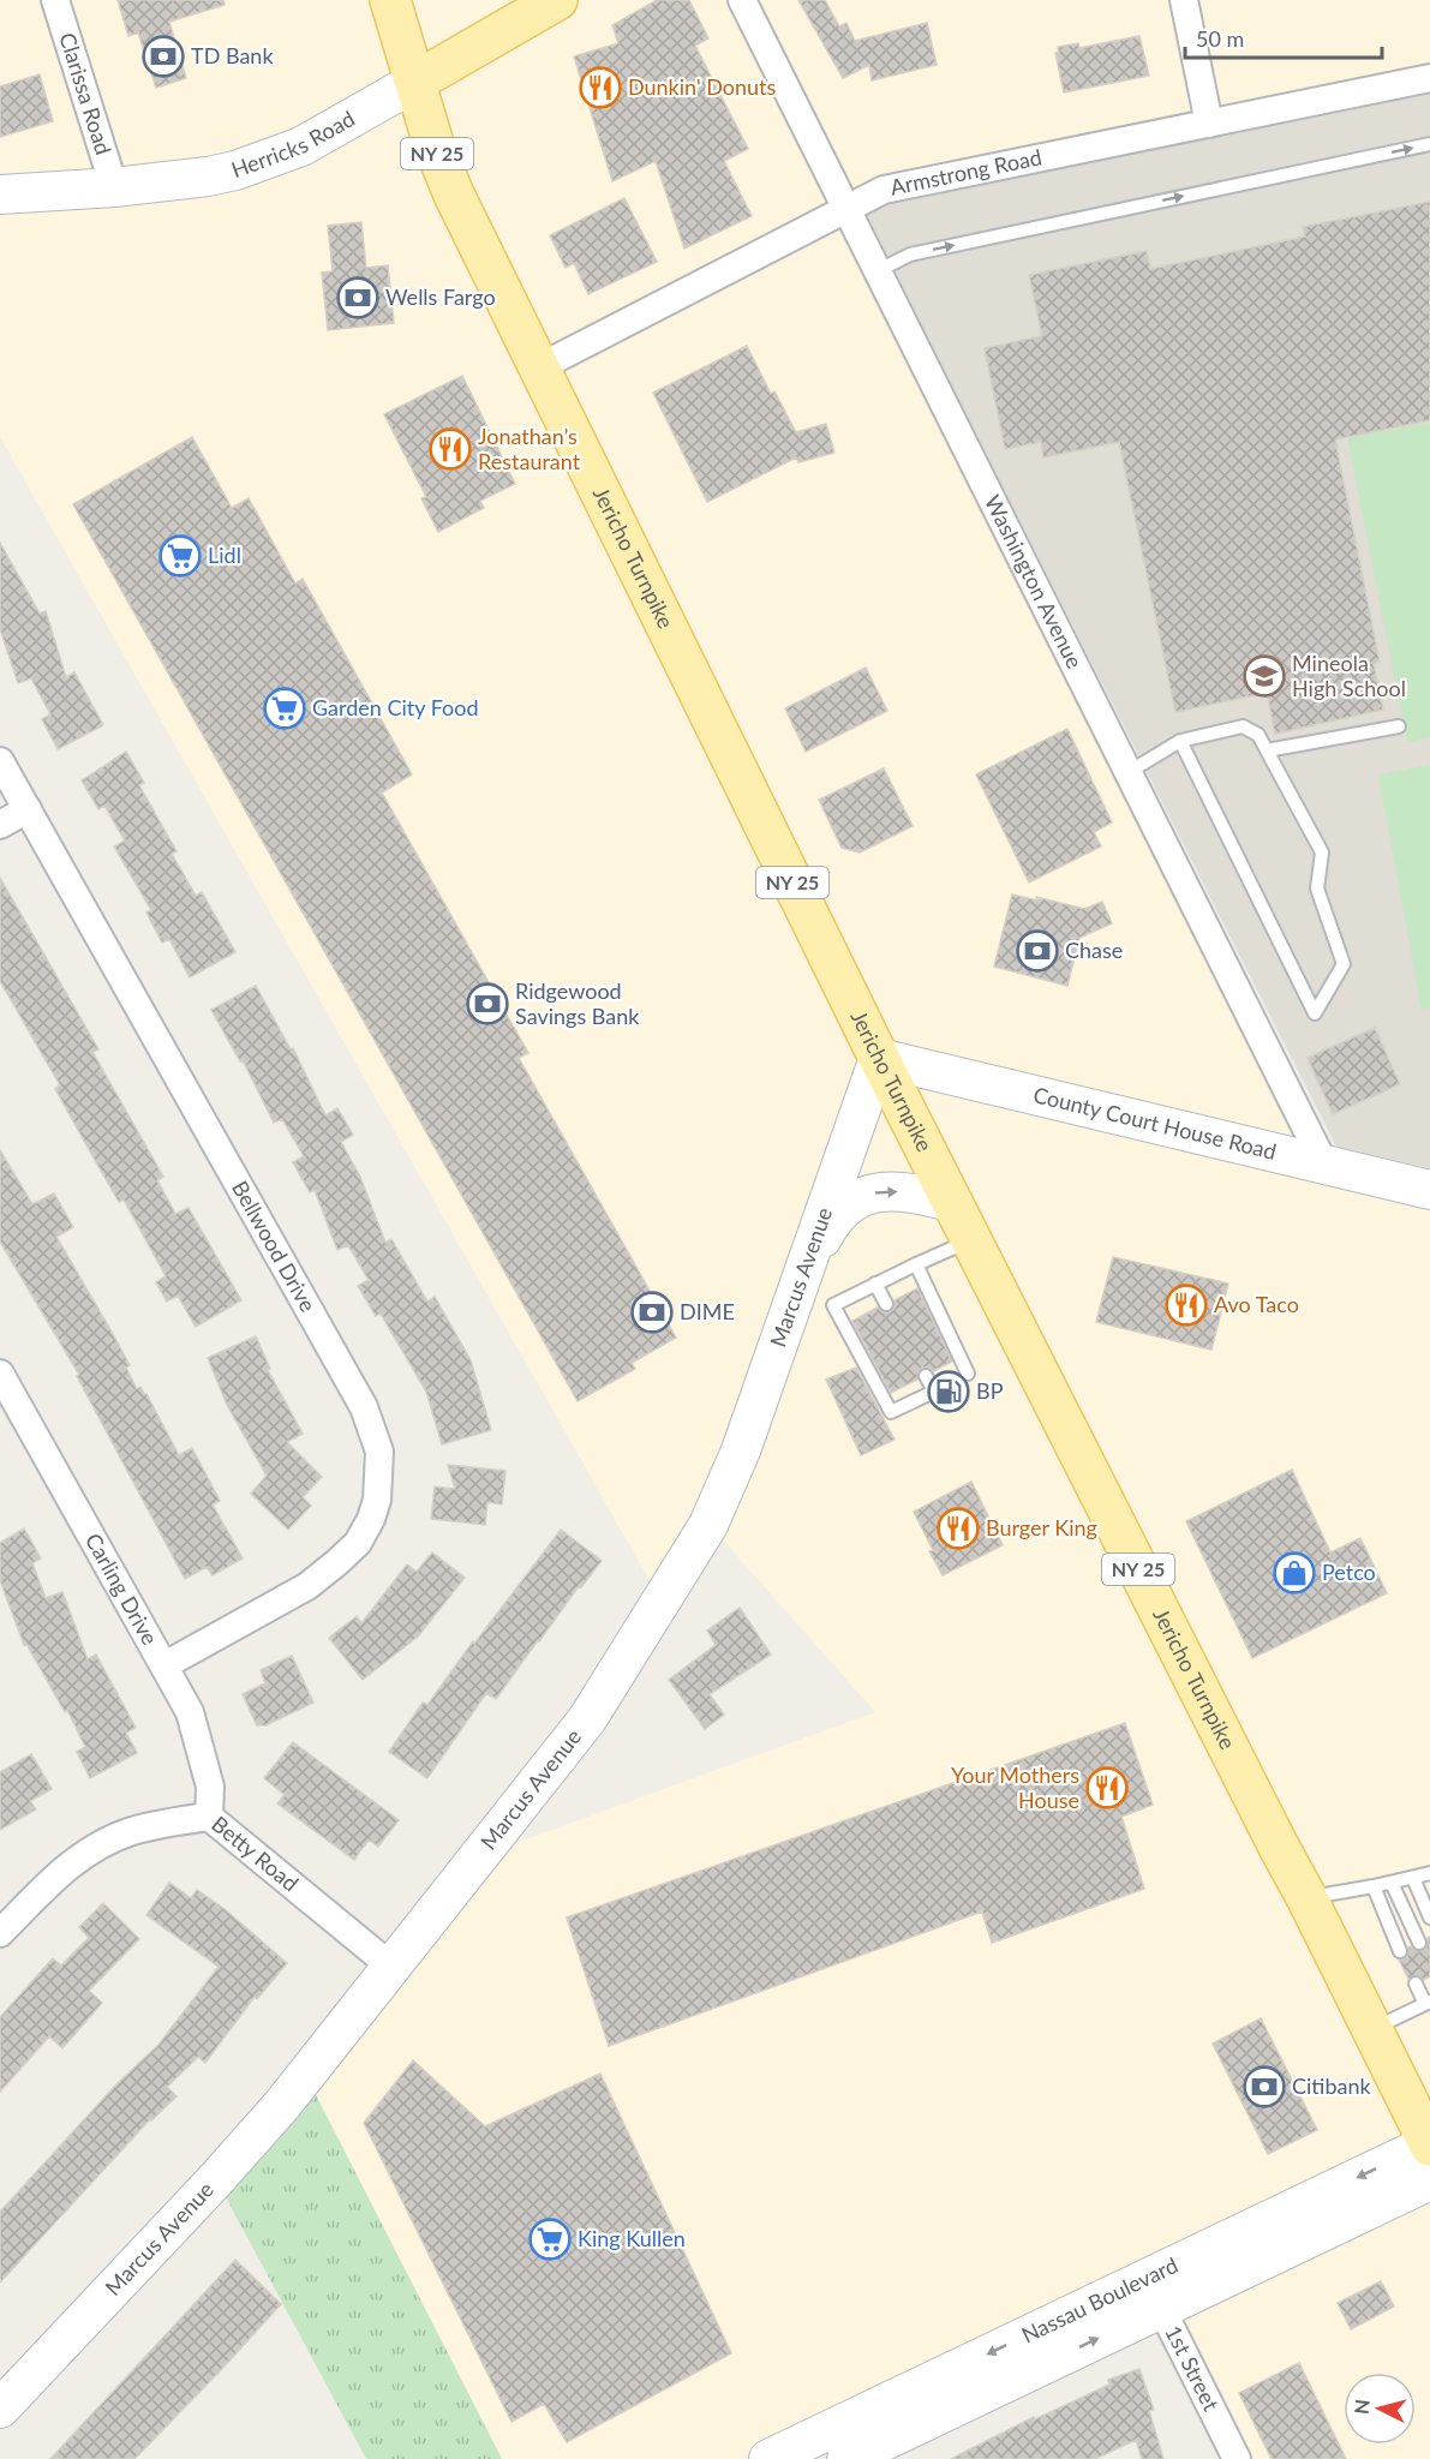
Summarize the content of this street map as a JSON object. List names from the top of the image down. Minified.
{"streets":{"main road":["Herricks Road","NY 25","Jericho Turnpike","County Court House Road","Marcus Avenue","Nassau Boulevard"],"street":["Clarissa Road","Armstrong Road","Washington Avenue","Bellwood Drive","Carling Drive","Betty Road","1st Street"]},"crossings":[["Clarissa Road","Herricks Road"],["Herricks Road","Jericho Turnpike"],["Armstrong Road","Jericho Turnpike"],["Armstrong Road","Washington Avenue"],["Jericho Turnpike","County Court House Road"],["Jericho Turnpike","Marcus Avenue"],["Jericho Turnpike","Nassau Boulevard"],["Washington Avenue","County Court House Road"],["County Court House Road","Marcus Avenue"],["Bellwood Drive","Carling Drive"],["Marcus Avenue","Betty Road"],["Carling Drive","Betty Road"],["Nassau Boulevard","1st Street"]],"places":{"bank":["TD Bank","Wells Fargo","Chase","Ridgewood Savings Bank","DIME","Citibank"],"restaurant":["Dunkin' Donuts","Jonathan’s Restaurant","Avo Taco","Burger King","Your Mothers House"],"supermarket":["Lidl","Garden City Food","King Kullen"],"school or university":["Mineola High School"],"fuel station":["BP"],"shop":["Petco"]},"scale_bar":"50 m","north":"left"}
